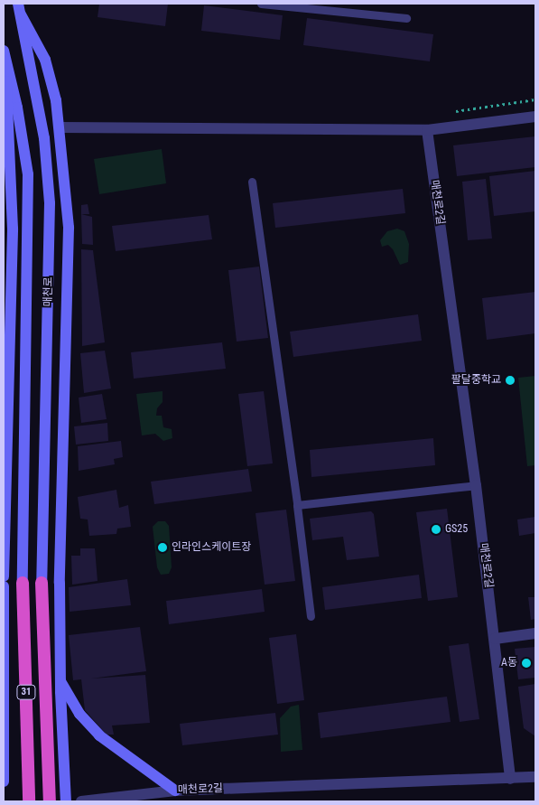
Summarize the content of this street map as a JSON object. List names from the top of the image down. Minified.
{"streets":{"highway":["31"],"main road":["매천로"],"street":["매천로2길"]},"crossings":[["매천로","31"]],"places":["팔달중학교","GS25","인라인스케이트장","A동"]}
